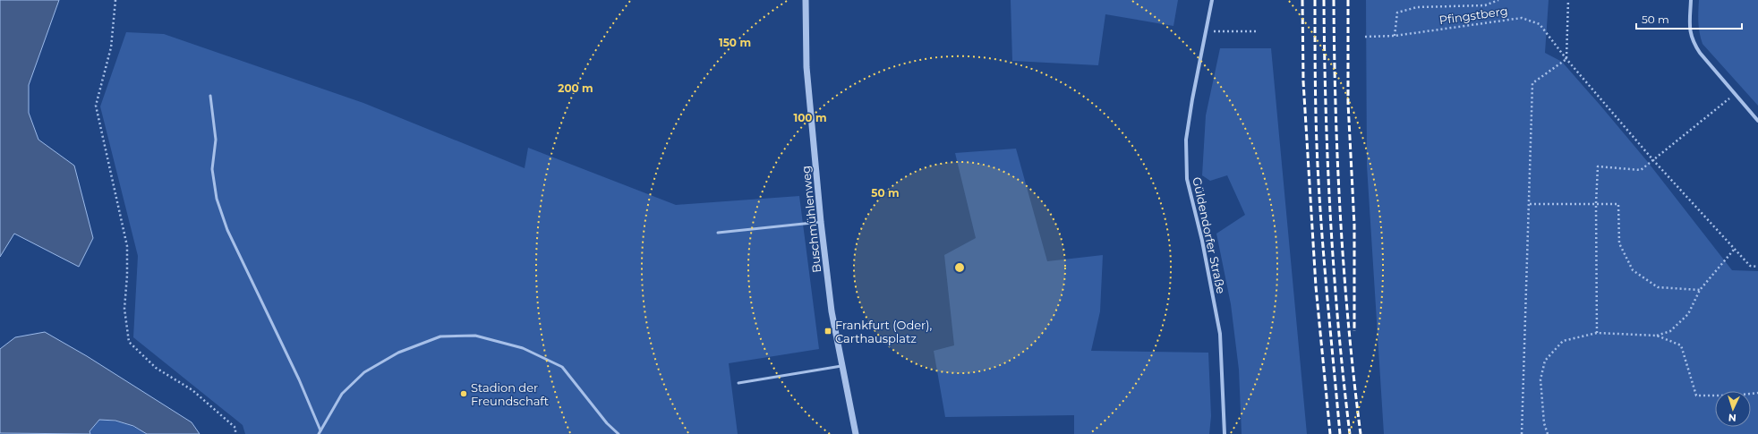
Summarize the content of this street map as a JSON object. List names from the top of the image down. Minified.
{"streets":{"street":["Buschmühlenweg","Güldendorfer Straße"],"path":["Pfingstberg"]},"places":{"transit":["Frankfurt (Oder), Carthausplatz"],"other":["Stadion der Freundschaft"]},"scale_bar":"50 m","north":"bottom","rings":["150 m","200 m","100 m","50 m"]}
